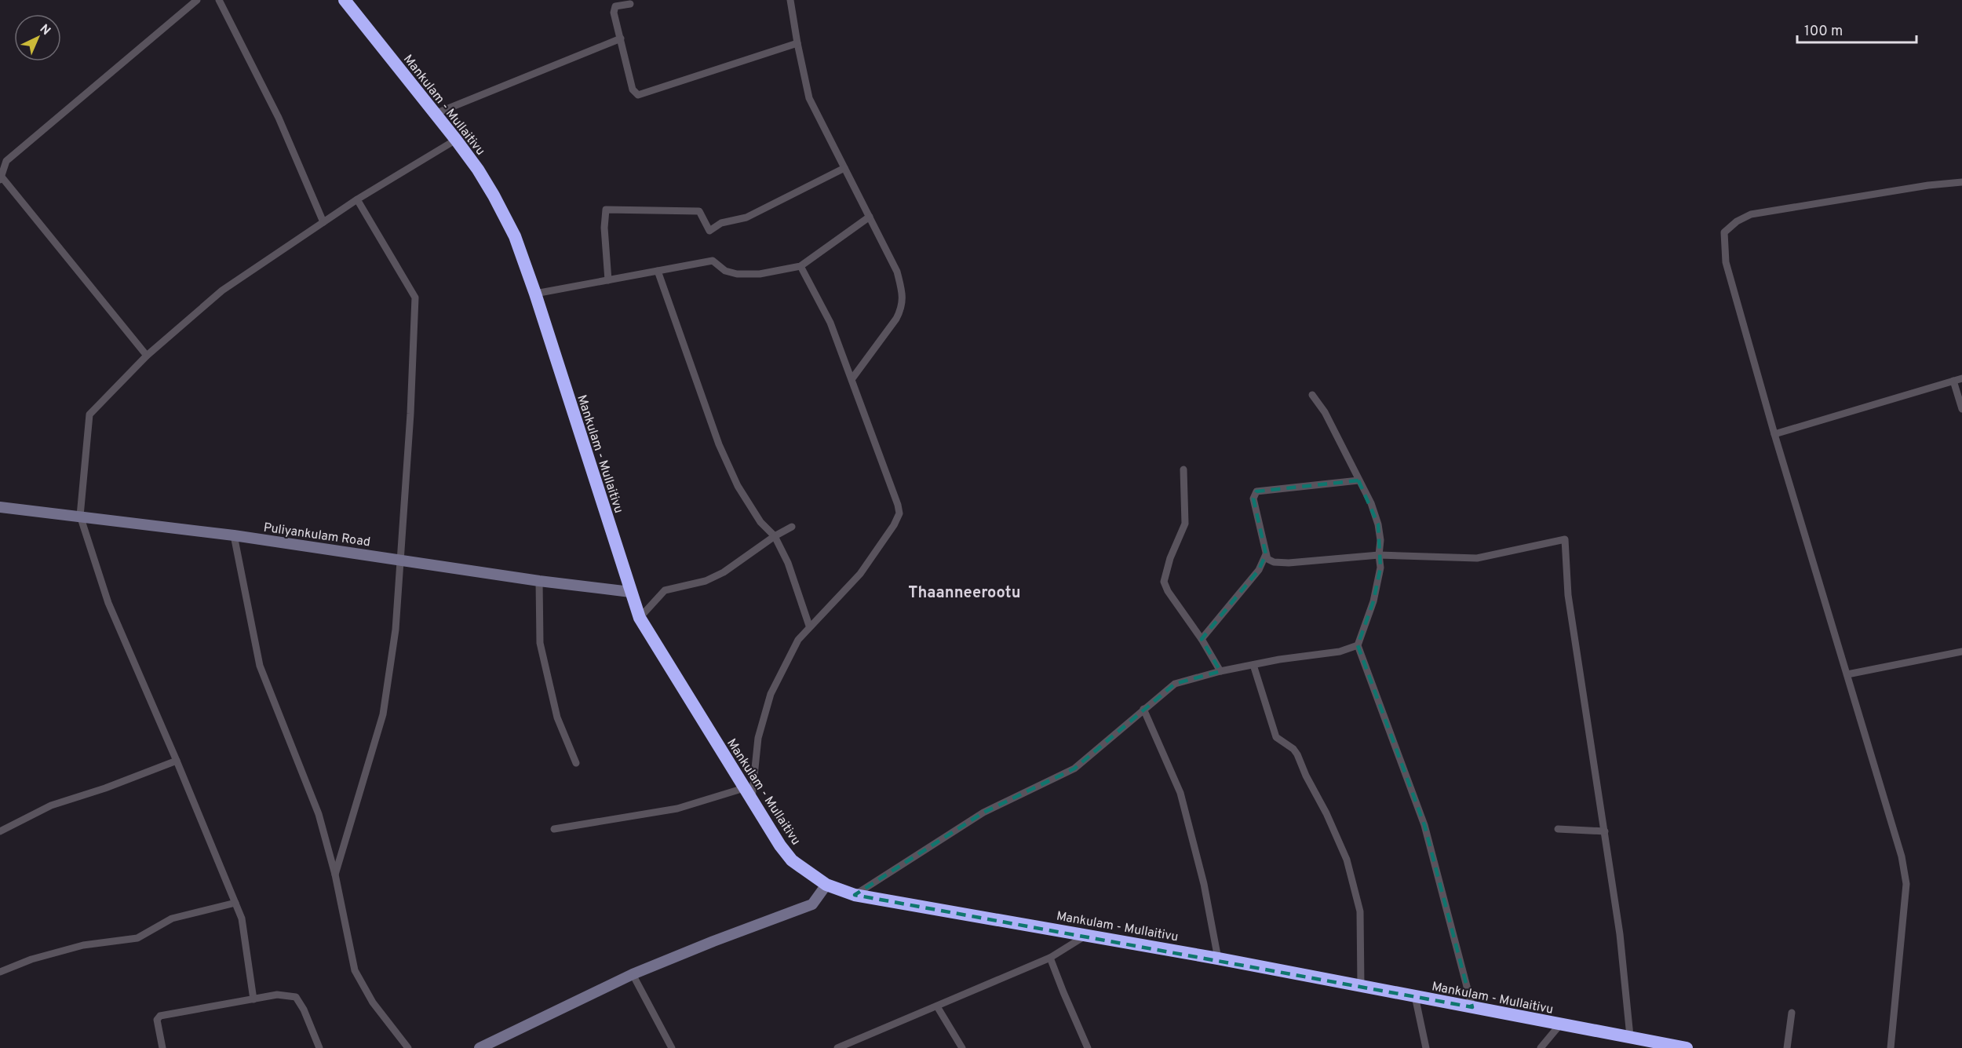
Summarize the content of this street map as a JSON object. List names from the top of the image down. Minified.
{"streets":{"highway":["Mankulam - Mullaitivu"],"main road":["Puliyankulam Road"]},"crossings":[["Mankulam - Mullaitivu","Puliyankulam Road"]],"districts":["Thaanneerootu"],"scale_bar":"100 m","north":"top right"}
